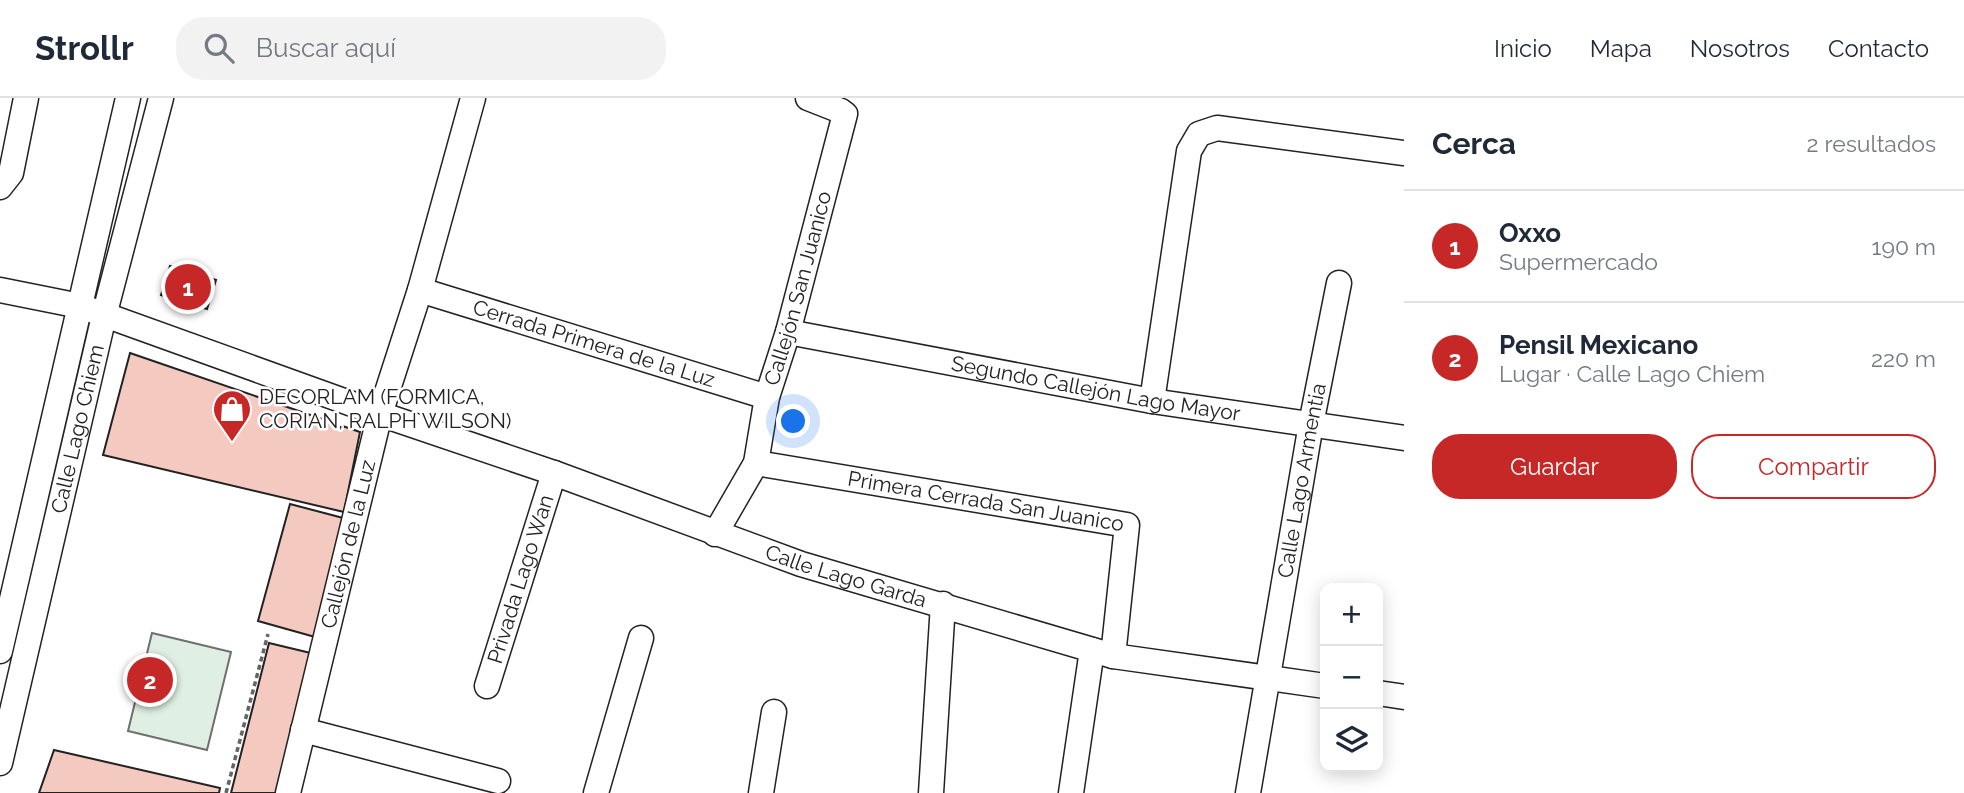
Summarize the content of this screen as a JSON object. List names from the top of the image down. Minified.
{"streets":{"street":["Callejón San Juanico","Cerrada Primera de la Luz","Segundo Callejón Lago Mayor","Calle Lago Chiem","Calle Lago Armentia","Primera Cerrada San Juanico","Callejón de la Luz","Calle Lago Garda","Privada Lago Wan"]},"crossings":[["Callejón San Juanico","Cerrada Primera de la Luz"],["Callejón San Juanico","Segundo Callejón Lago Mayor"],["Callejón San Juanico","Primera Cerrada San Juanico"],["Callejón San Juanico","Calle Lago Garda"],["Cerrada Primera de la Luz","Callejón de la Luz"],["Segundo Callejón Lago Mayor","Calle Lago Armentia"],["Calle Lago Chiem","Calle Lago Garda"],["Calle Lago Armentia","Calle Lago Garda"],["Primera Cerrada San Juanico","Calle Lago Garda"],["Callejón de la Luz","Calle Lago Garda"],["Calle Lago Garda","Privada Lago Wan"]],"places":{"shop":["DECORLAM (FORMICA, CORIAN, RALPH WILSON)"]},"page":{"header":"Strollr","search":"Buscar aquí","nav":["Inicio","Mapa","Nosotros","Contacto"],"heading":["Cerca","2 resultados"],"list":[{"mark":"1","name":"Oxxo","note":"Supermercado","value":"190 m"},{"mark":"2","name":"Pensil Mexicano","note":"Lugar · Calle Lago Chiem","value":"220 m"}],"pins":["1","2"],"buttons":["Guardar","Compartir"],"map_buttons":["+","−"]}}
